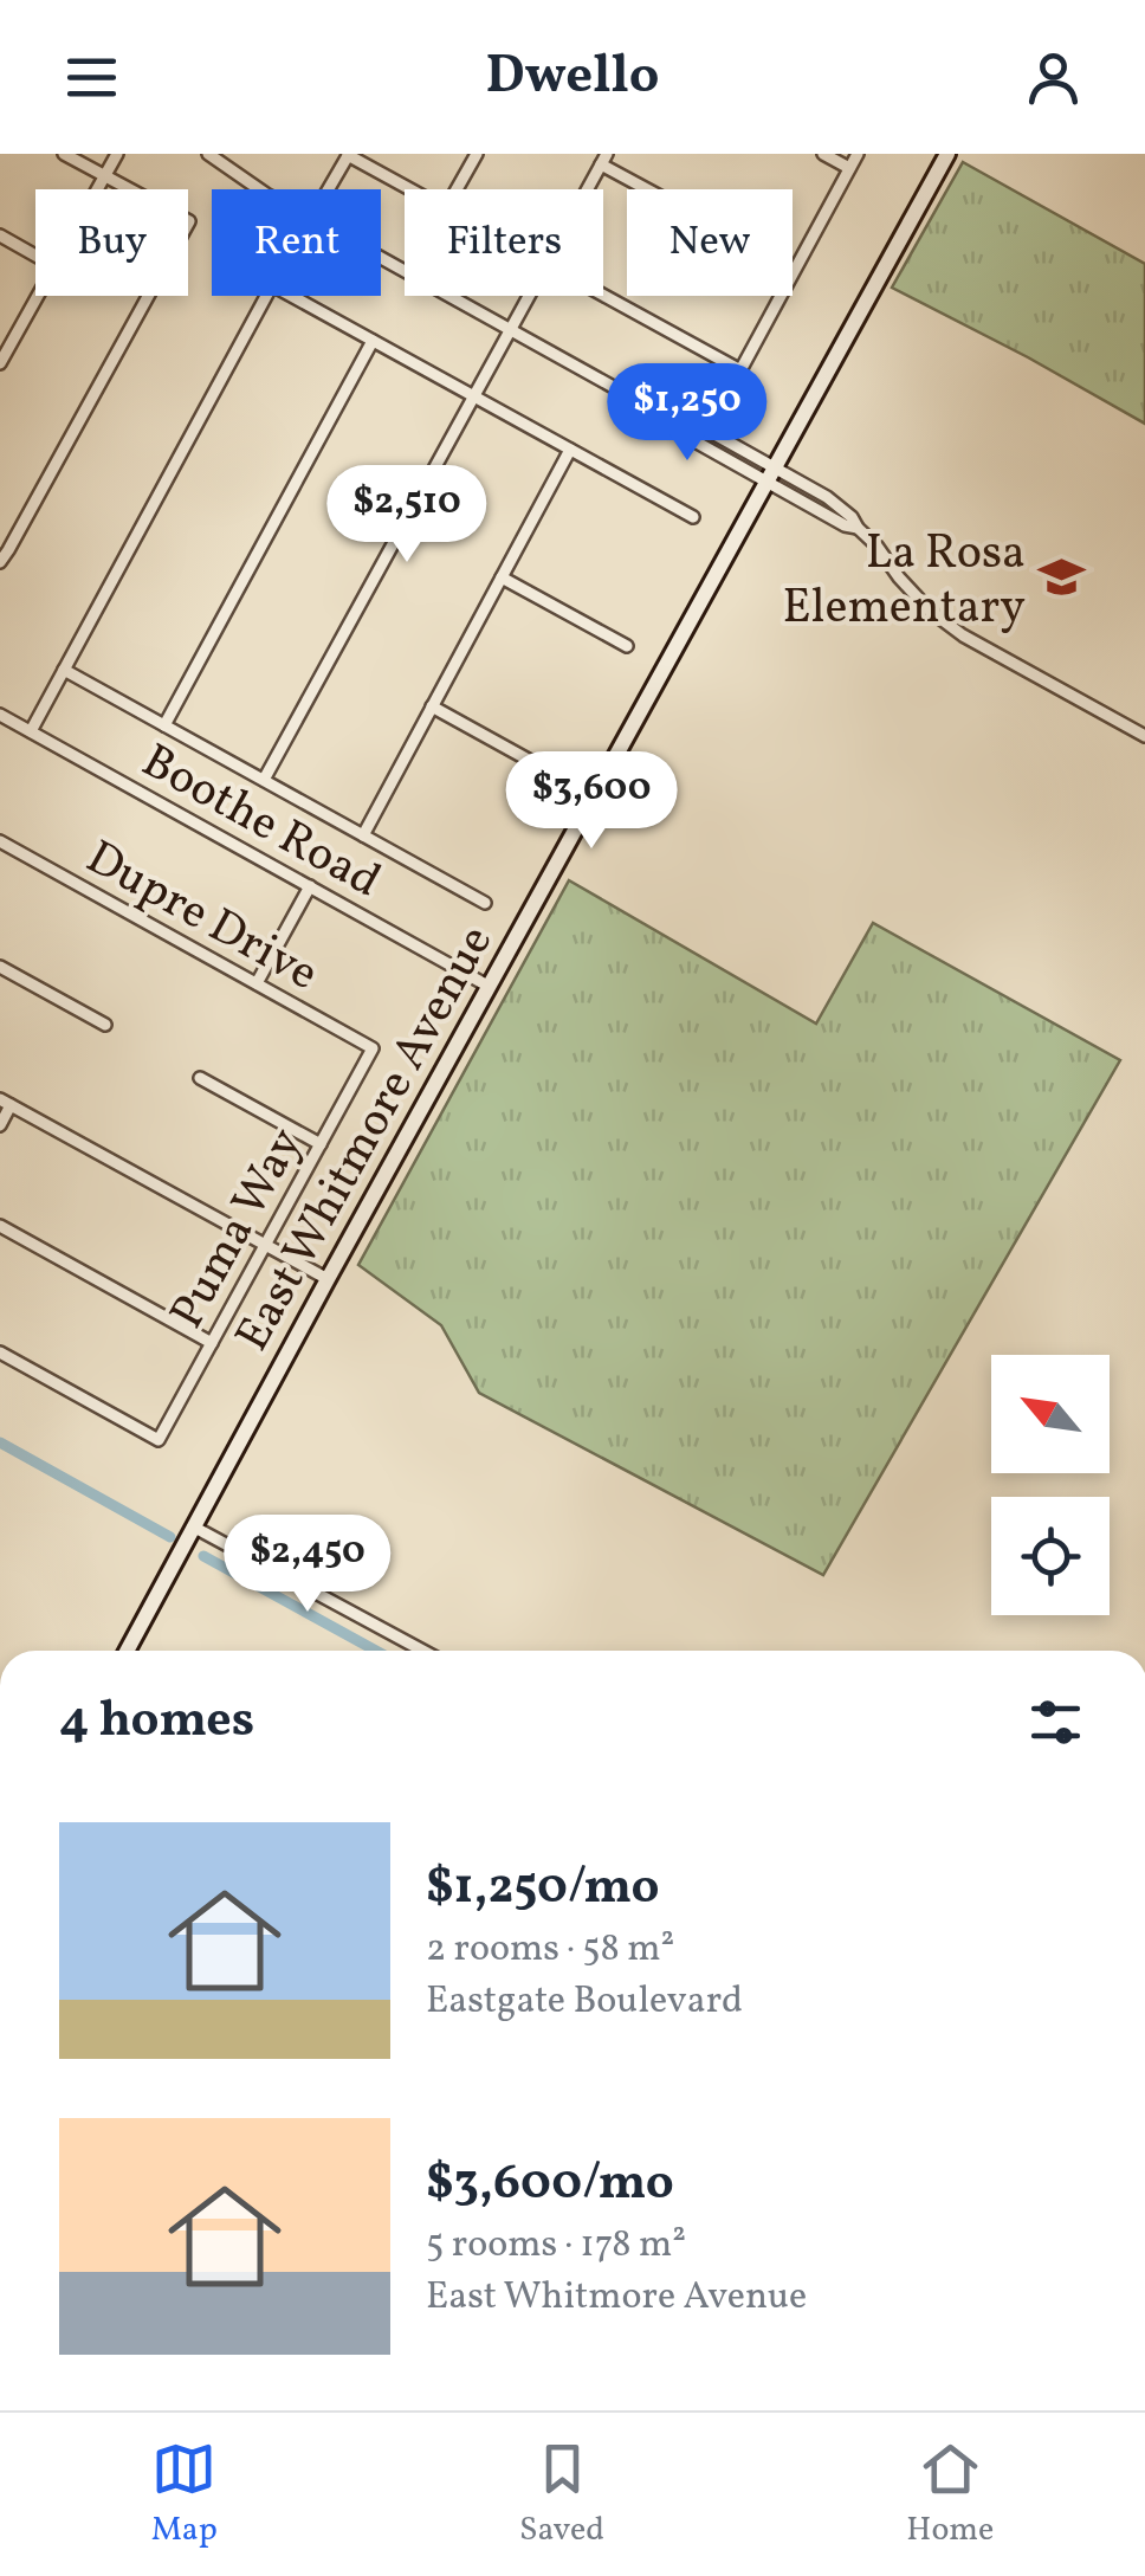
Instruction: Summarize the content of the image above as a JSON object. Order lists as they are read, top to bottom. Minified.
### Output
{"streets":{"main road":["East Whitmore Avenue"],"street":["Boothe Road","Dupre Drive","Puma Way"]},"crossings":[["Boothe Road","East Whitmore Avenue"],["Dupre Drive","Puma Way"]],"places":{"school or university":["La Rosa Elementary"]},"north":"top left","page":{"header":"Dwello","chip":["Buy","Rent","Filters","New"],"price":["$1,250","$2,510","$3,600","$2,450"],"heading":"4 homes","list":[{"name":"$1,250/mo","note":"2 rooms · 58 m² · Eastgate Boulevard"},{"name":"$3,600/mo","note":"5 rooms · 178 m² · East Whitmore Avenue"}],"tabs":["Map","Saved","Home"]}}
